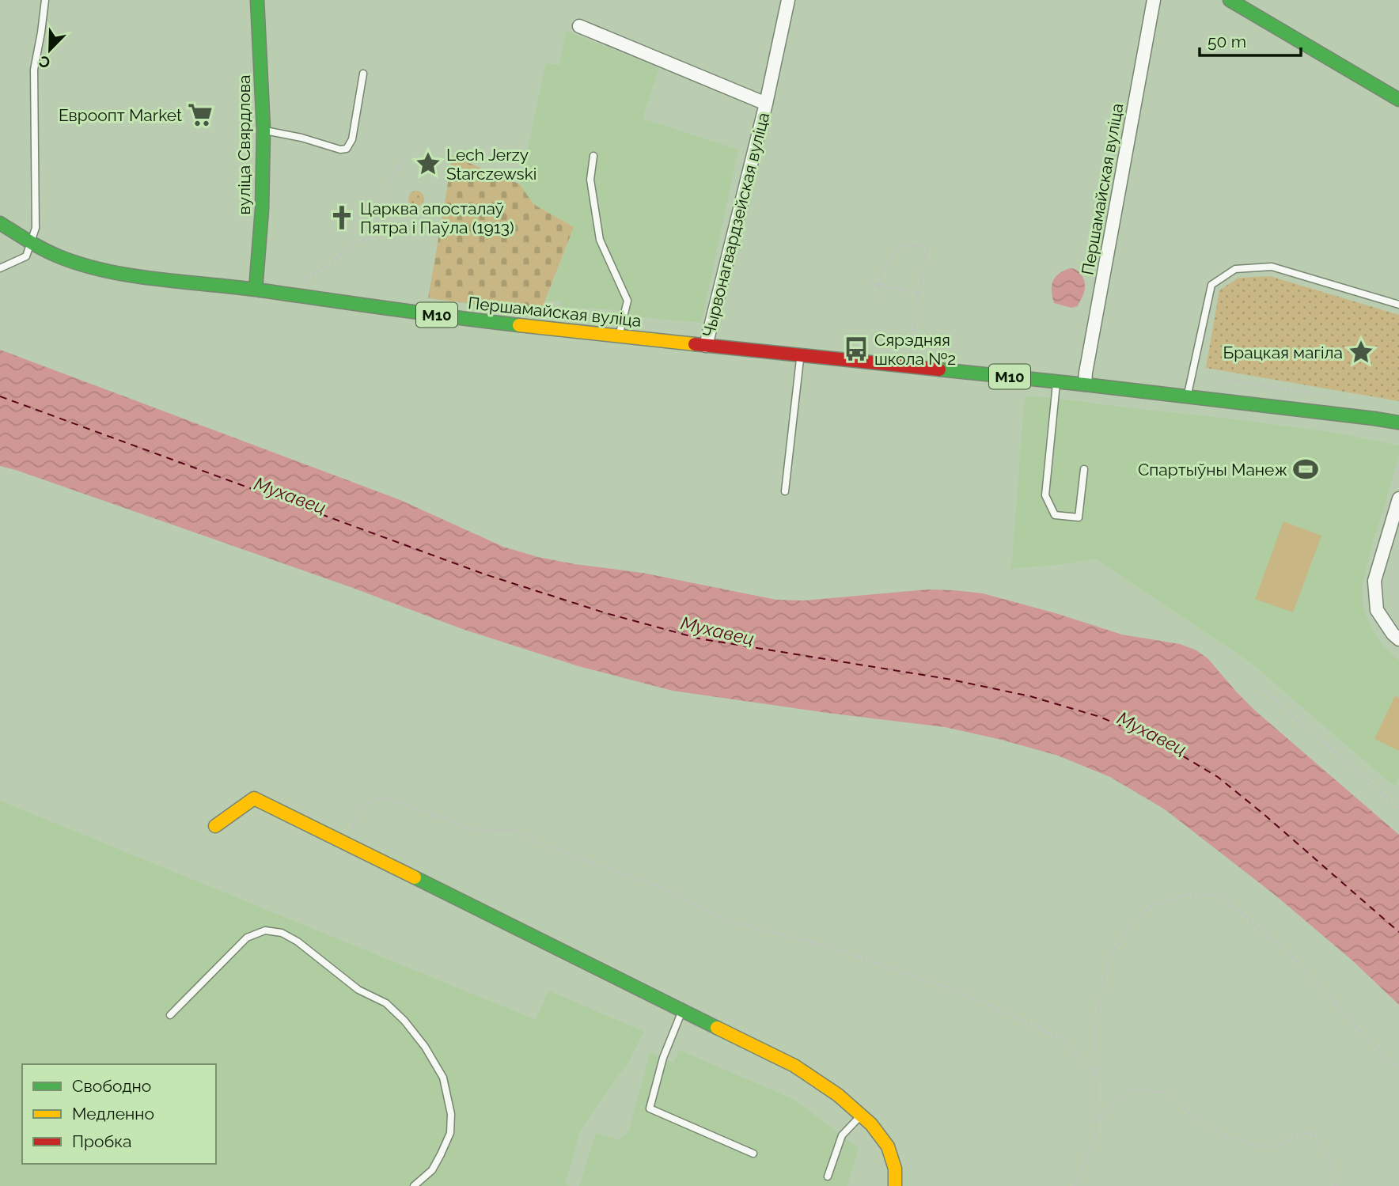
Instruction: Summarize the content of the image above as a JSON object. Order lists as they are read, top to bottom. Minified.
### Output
{"streets":{"main road":["вуліца Свярдлова","Першамайская вуліца","М10"],"street":["Чырвонагвардзейская вуліца"]},"crossings":[["вуліца Свярдлова","Першамайская вуліца"],["Першамайская вуліца","Чырвонагвардзейская вуліца"]],"water":["Мухавец"],"places":{"supermarket":["Евроопт Market"],"place":["Lech Jerzy Starczewski","Брацкая магіла"],"church":["Царква апосталаў Пятра і Паўла (1913)"],"bus stop":["Сярэдняя школа №2"],"sports":["Спартыўны Манеж"]},"legend":["Свободно","Медленно","Пробка"],"scale_bar":"50 m","north":"bottom left"}
